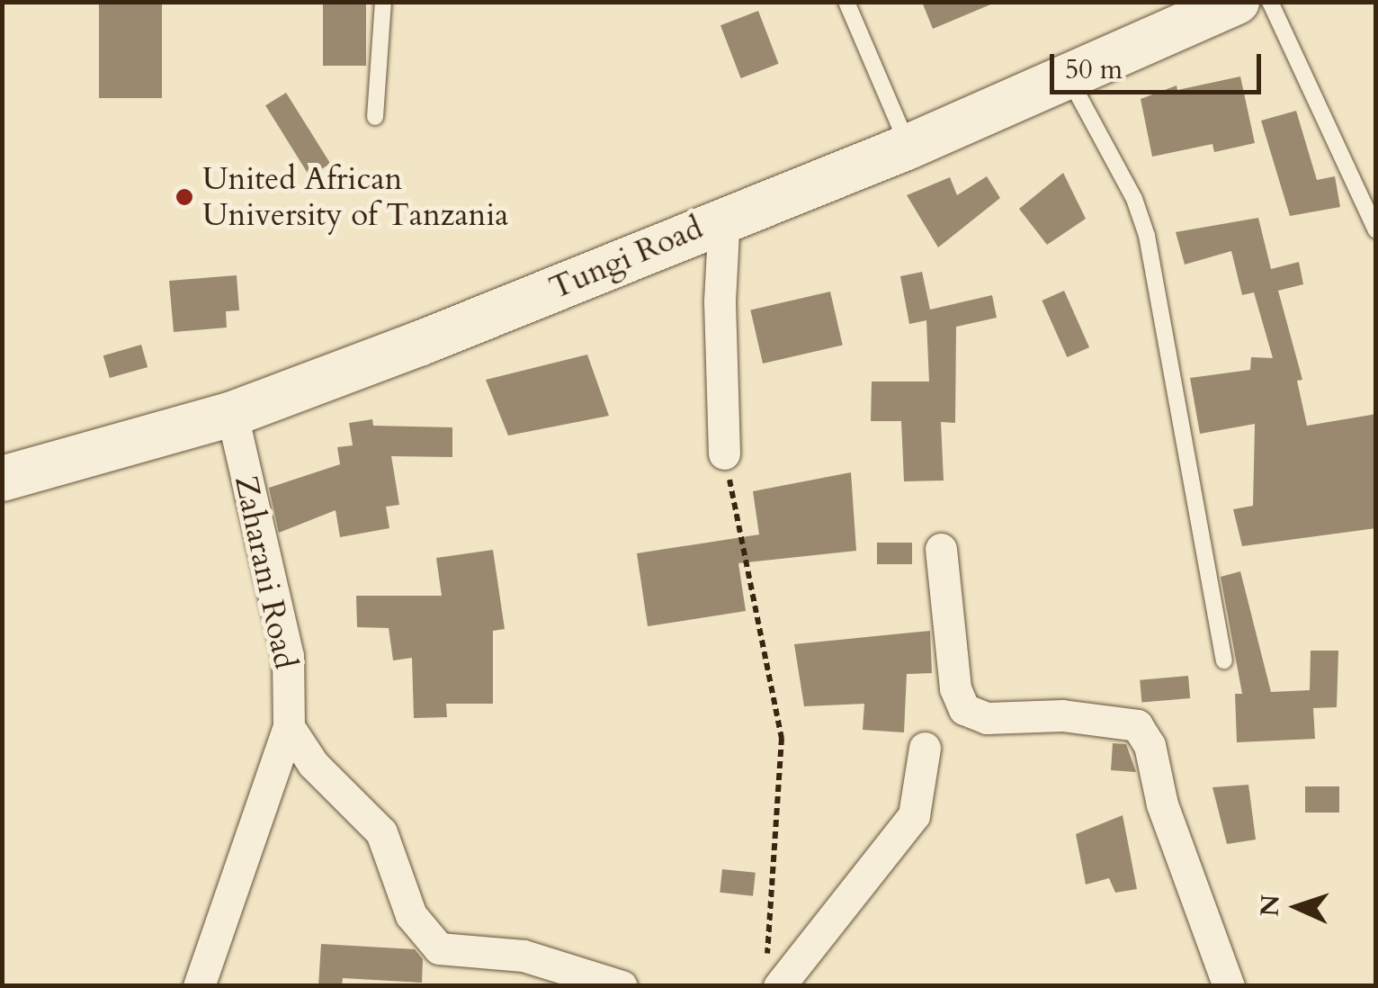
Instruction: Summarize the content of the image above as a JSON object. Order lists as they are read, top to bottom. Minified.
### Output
{"streets":{"main road":["Tungi Road"],"street":["Zaharani Road"]},"crossings":[["Tungi Road","Zaharani Road"]],"places":["United African University of Tanzania"],"scale_bar":"50 m","north":"left"}
